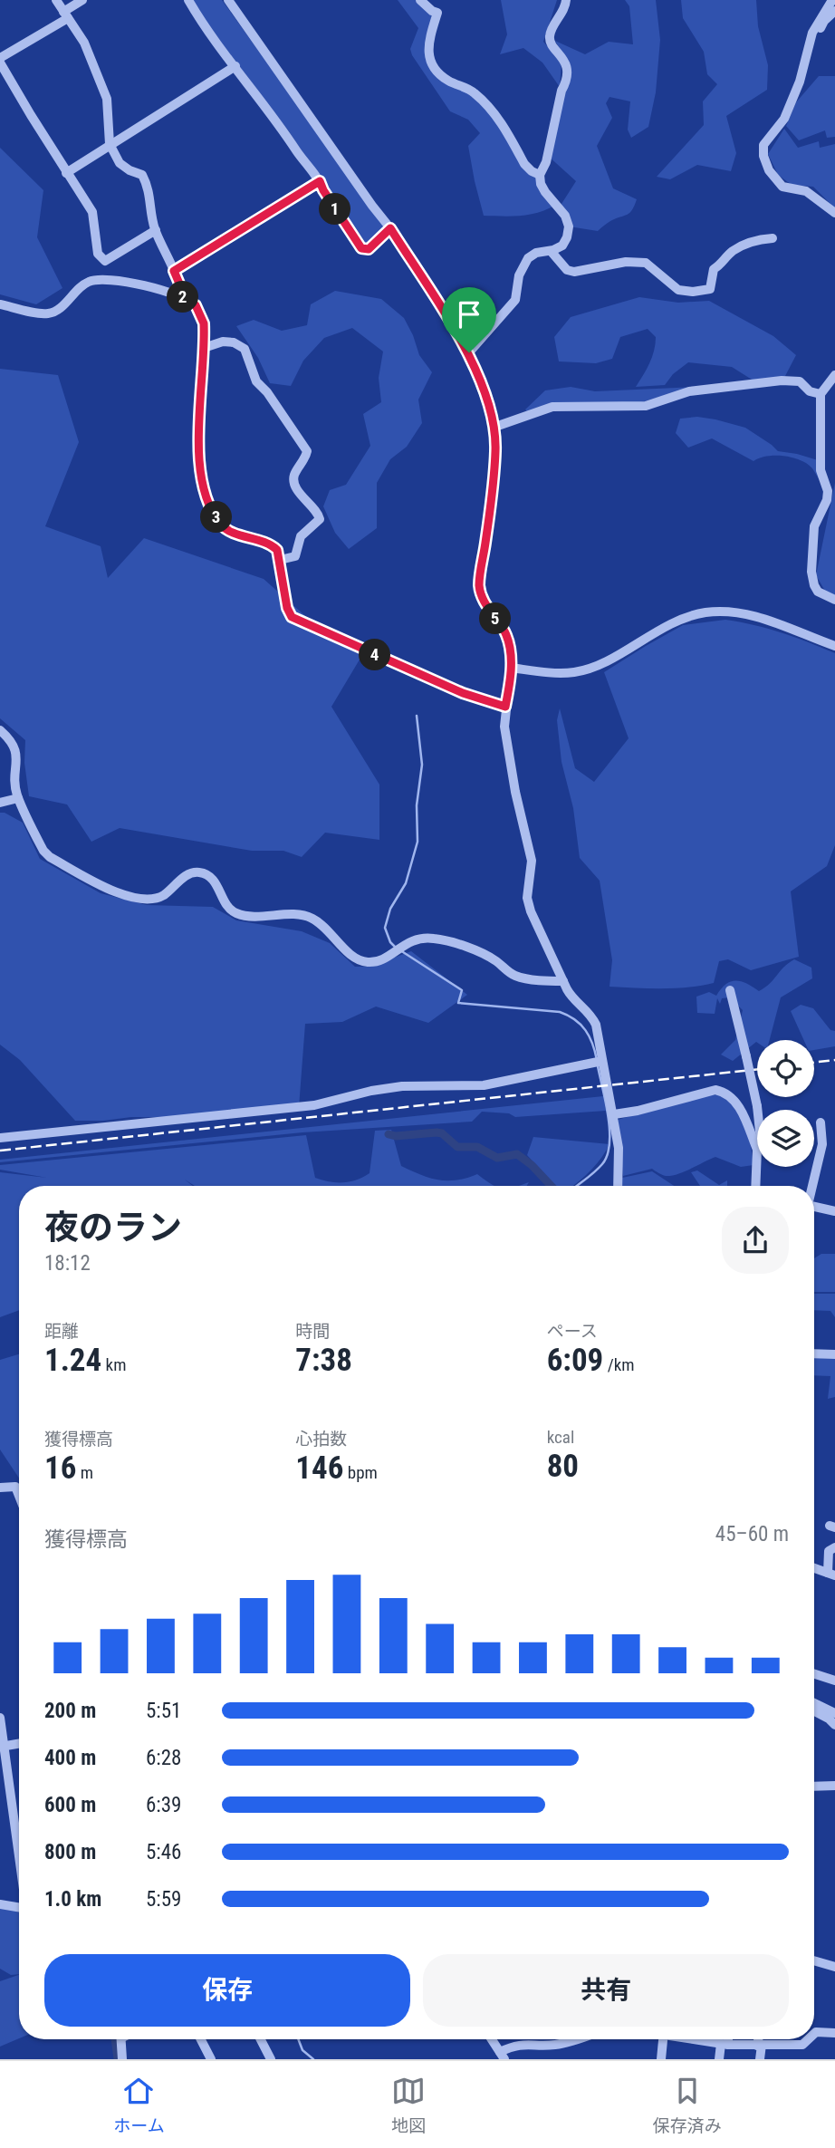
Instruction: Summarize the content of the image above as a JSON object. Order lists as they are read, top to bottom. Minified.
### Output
{"page":{"pins":["1","2","3","5","4"],"heading":["夜のラン","18:12"],"stats":[["距離","1.24 km"],["時間","7:38"],["ペース","6:09 /km"],["獲得標高","16 m"],["心拍数","146 bpm"],["kcal","80"]],"chart":["獲得標高","45–60 m"],"list":[{"name":"200 m","note":"5:51"},{"name":"400 m","note":"6:28"},{"name":"600 m","note":"6:39"},{"name":"800 m","note":"5:46"},{"name":"1.0 km","note":"5:59"}],"buttons":["保存","共有"],"tabs":["ホーム","地図","保存済み"]}}
